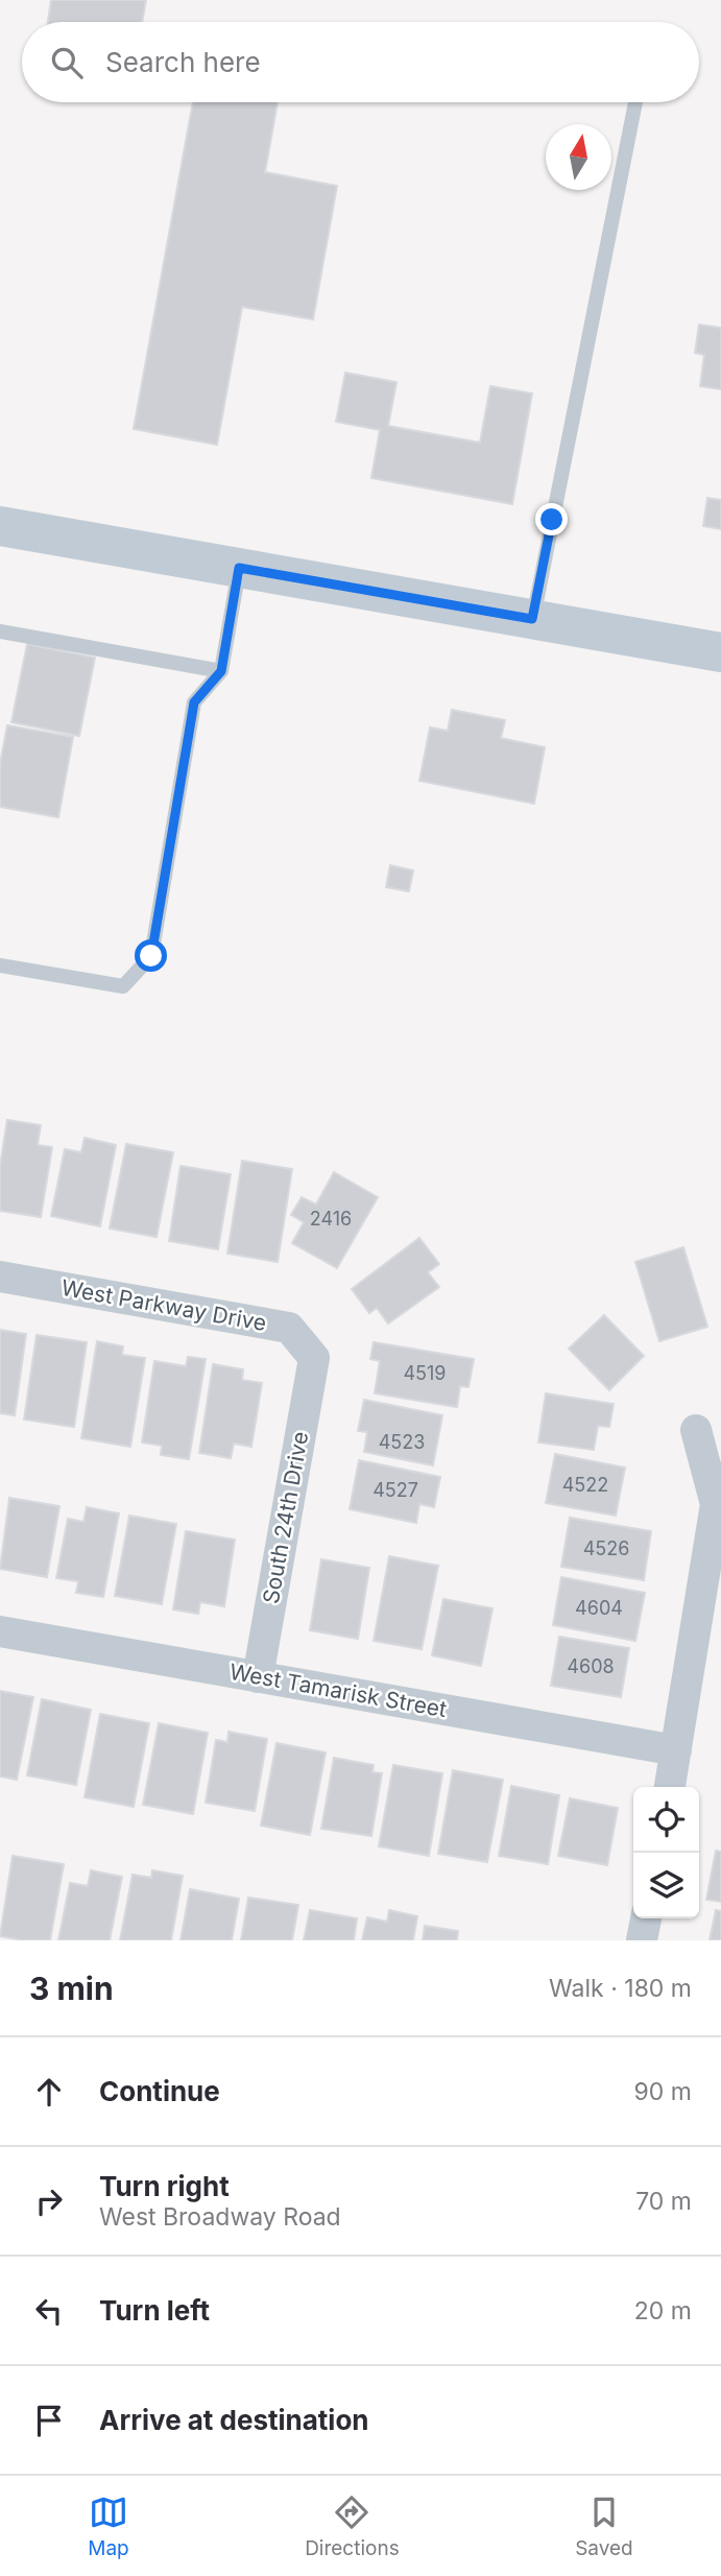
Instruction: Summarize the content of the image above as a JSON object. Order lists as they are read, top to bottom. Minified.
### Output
{"streets":{"street":["West Parkway Drive","South 24th Drive","West Tamarisk Street"]},"crossings":[["West Parkway Drive","South 24th Drive"],["South 24th Drive","West Tamarisk Street"]],"house_numbers":["2416","4519","4523","4522","4527","4526","4604","4608"],"north":"top","page":{"search":"Search here","heading":["3 min","Walk · 180 m"],"list":[["Continue","90 m"],["Turn right","West Broadway Road","70 m"],["Turn left","20 m"],"Arrive at destination"],"nav":["Map","Directions","Saved"]}}
